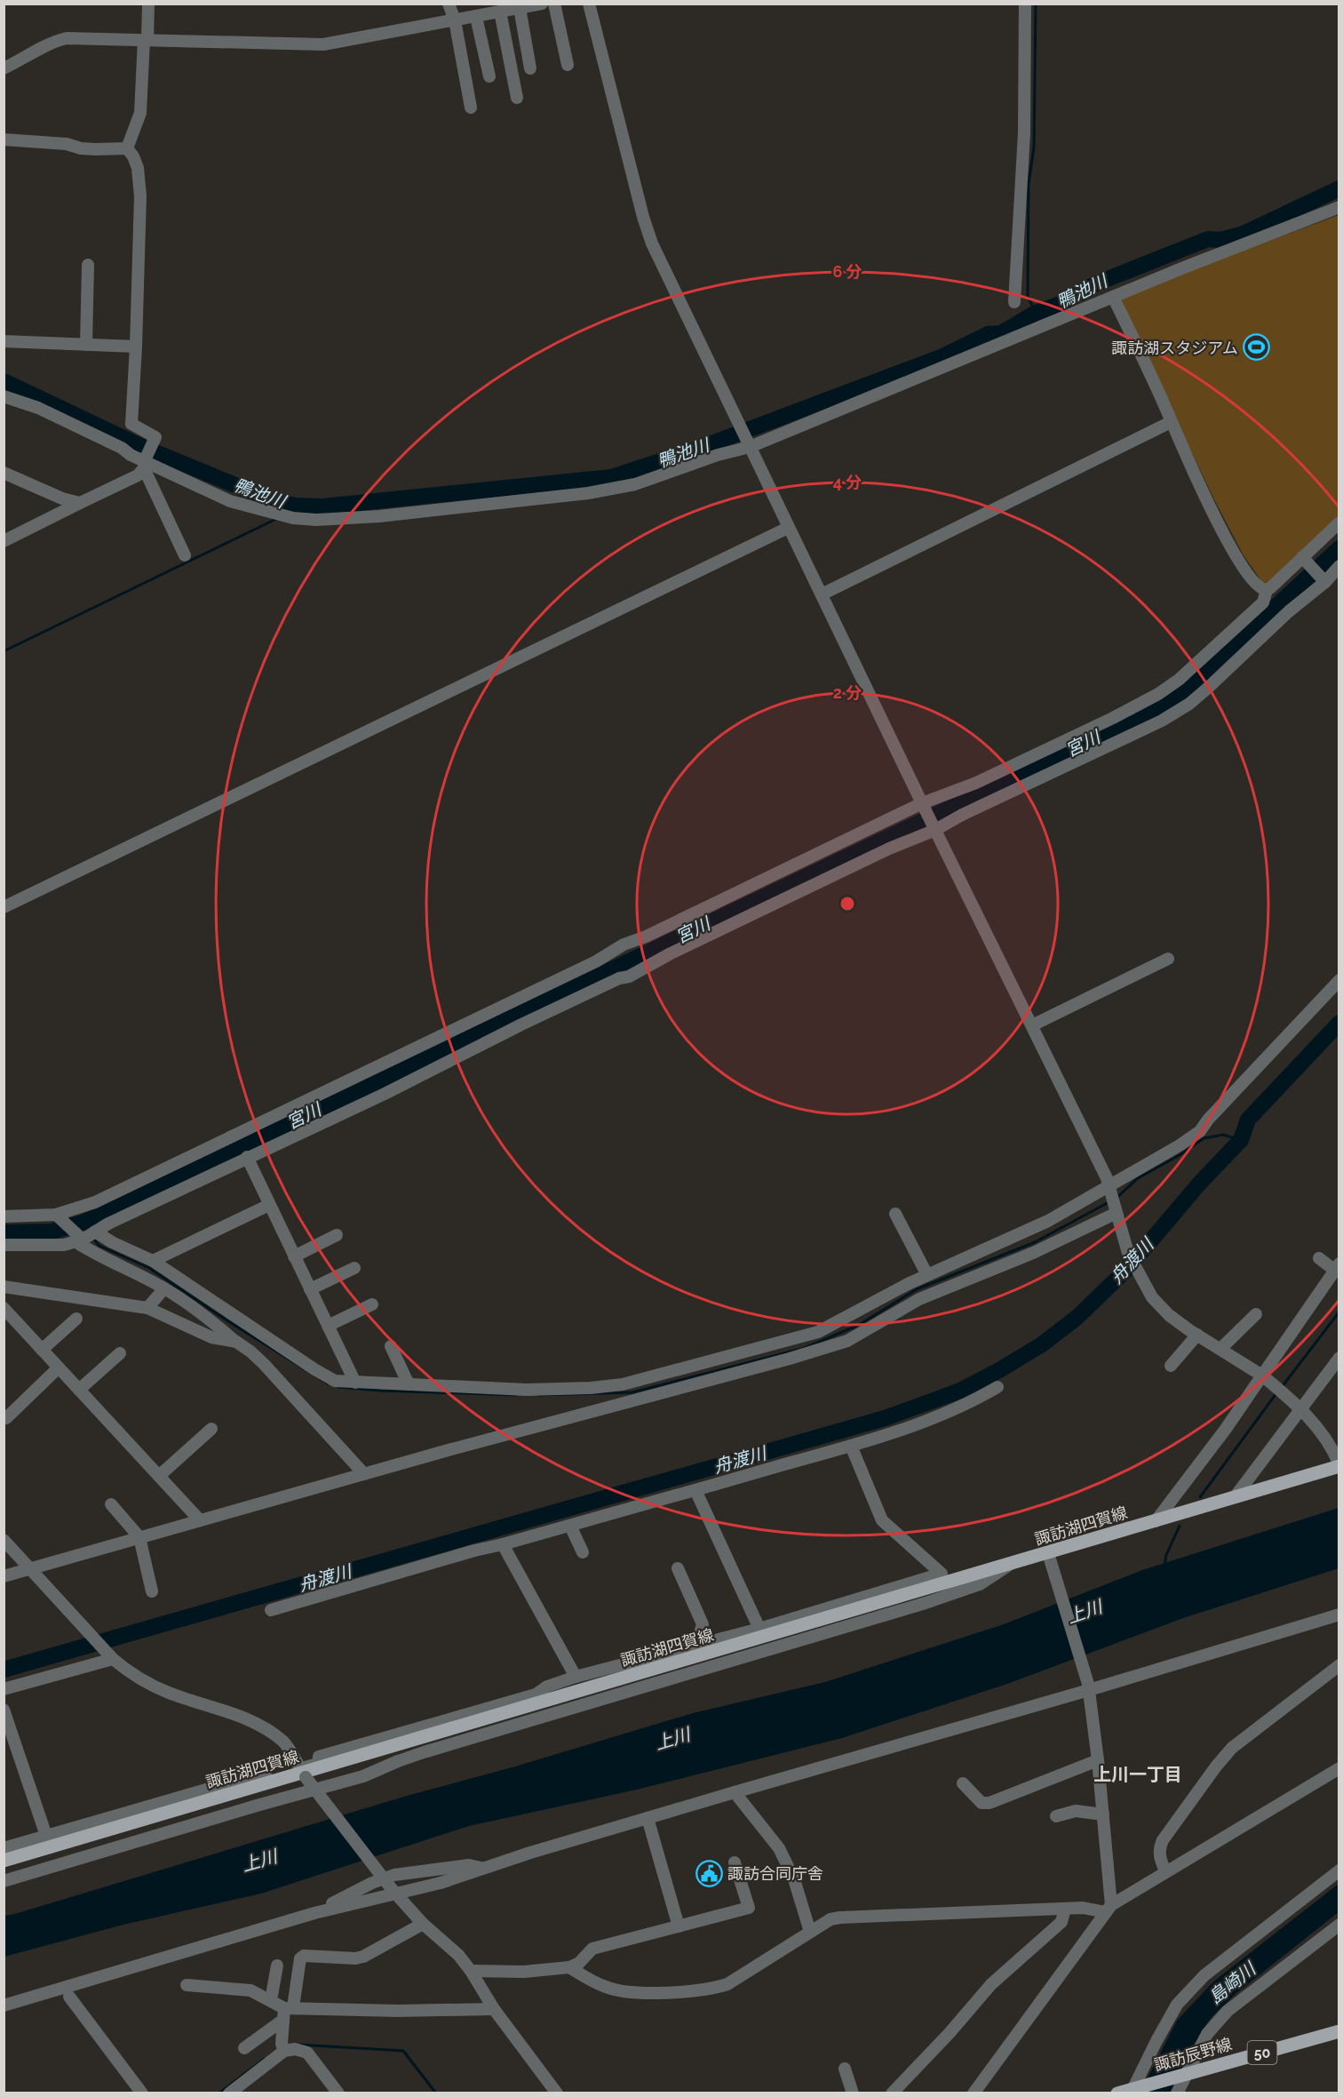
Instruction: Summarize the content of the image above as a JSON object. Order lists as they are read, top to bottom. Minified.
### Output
{"streets":{"main road":["諏訪湖四賀線","50","諏訪辰野線"]},"districts":["上川一丁目"],"water":["鴨池川","宮川","舟渡川","上川","島崎川"],"places":{"sports":["諏訪湖スタジアム"],"public building":["諏訪合同庁舎"]},"rings":["6 分","4 分","2 分"]}
